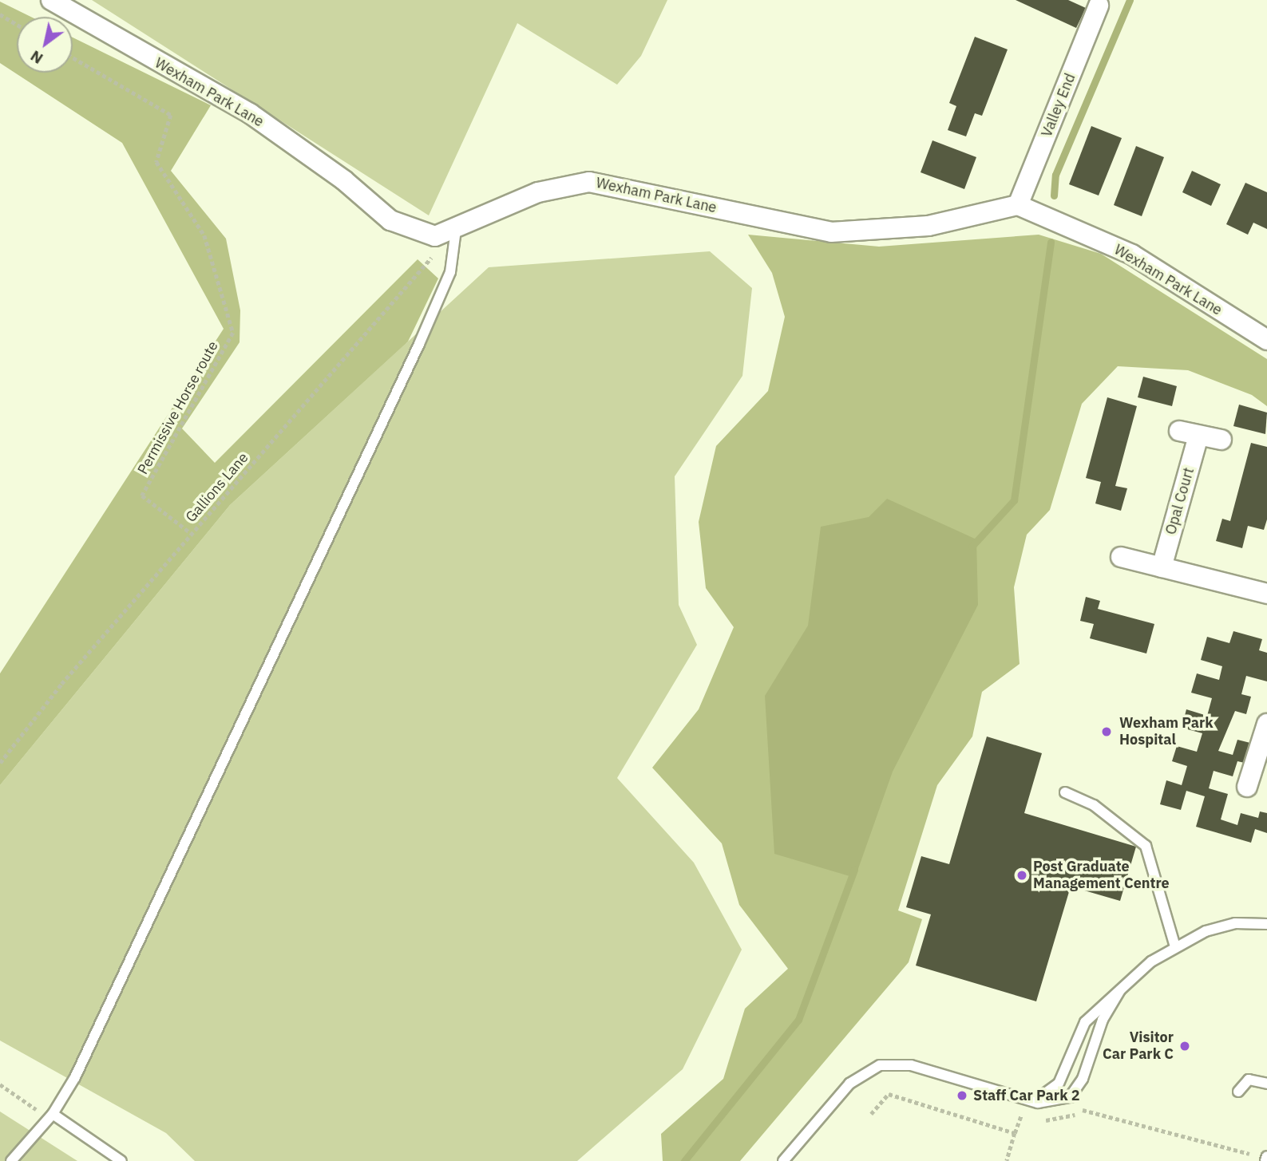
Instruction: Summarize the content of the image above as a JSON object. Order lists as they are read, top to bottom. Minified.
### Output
{"streets":{"street":["Wexham Park Lane","Valley End","Opal Court"],"path":["Permissive Horse route","Gallions Lane"]},"crossings":[["Wexham Park Lane","Valley End"],["Wexham Park Lane","Gallions Lane"],["Permissive Horse route","Gallions Lane"]],"places":["Wexham Park Hospital","Post Graduate Management Centre","Visitor Car Park C","Staff Car Park 2"],"north":"bottom left"}
